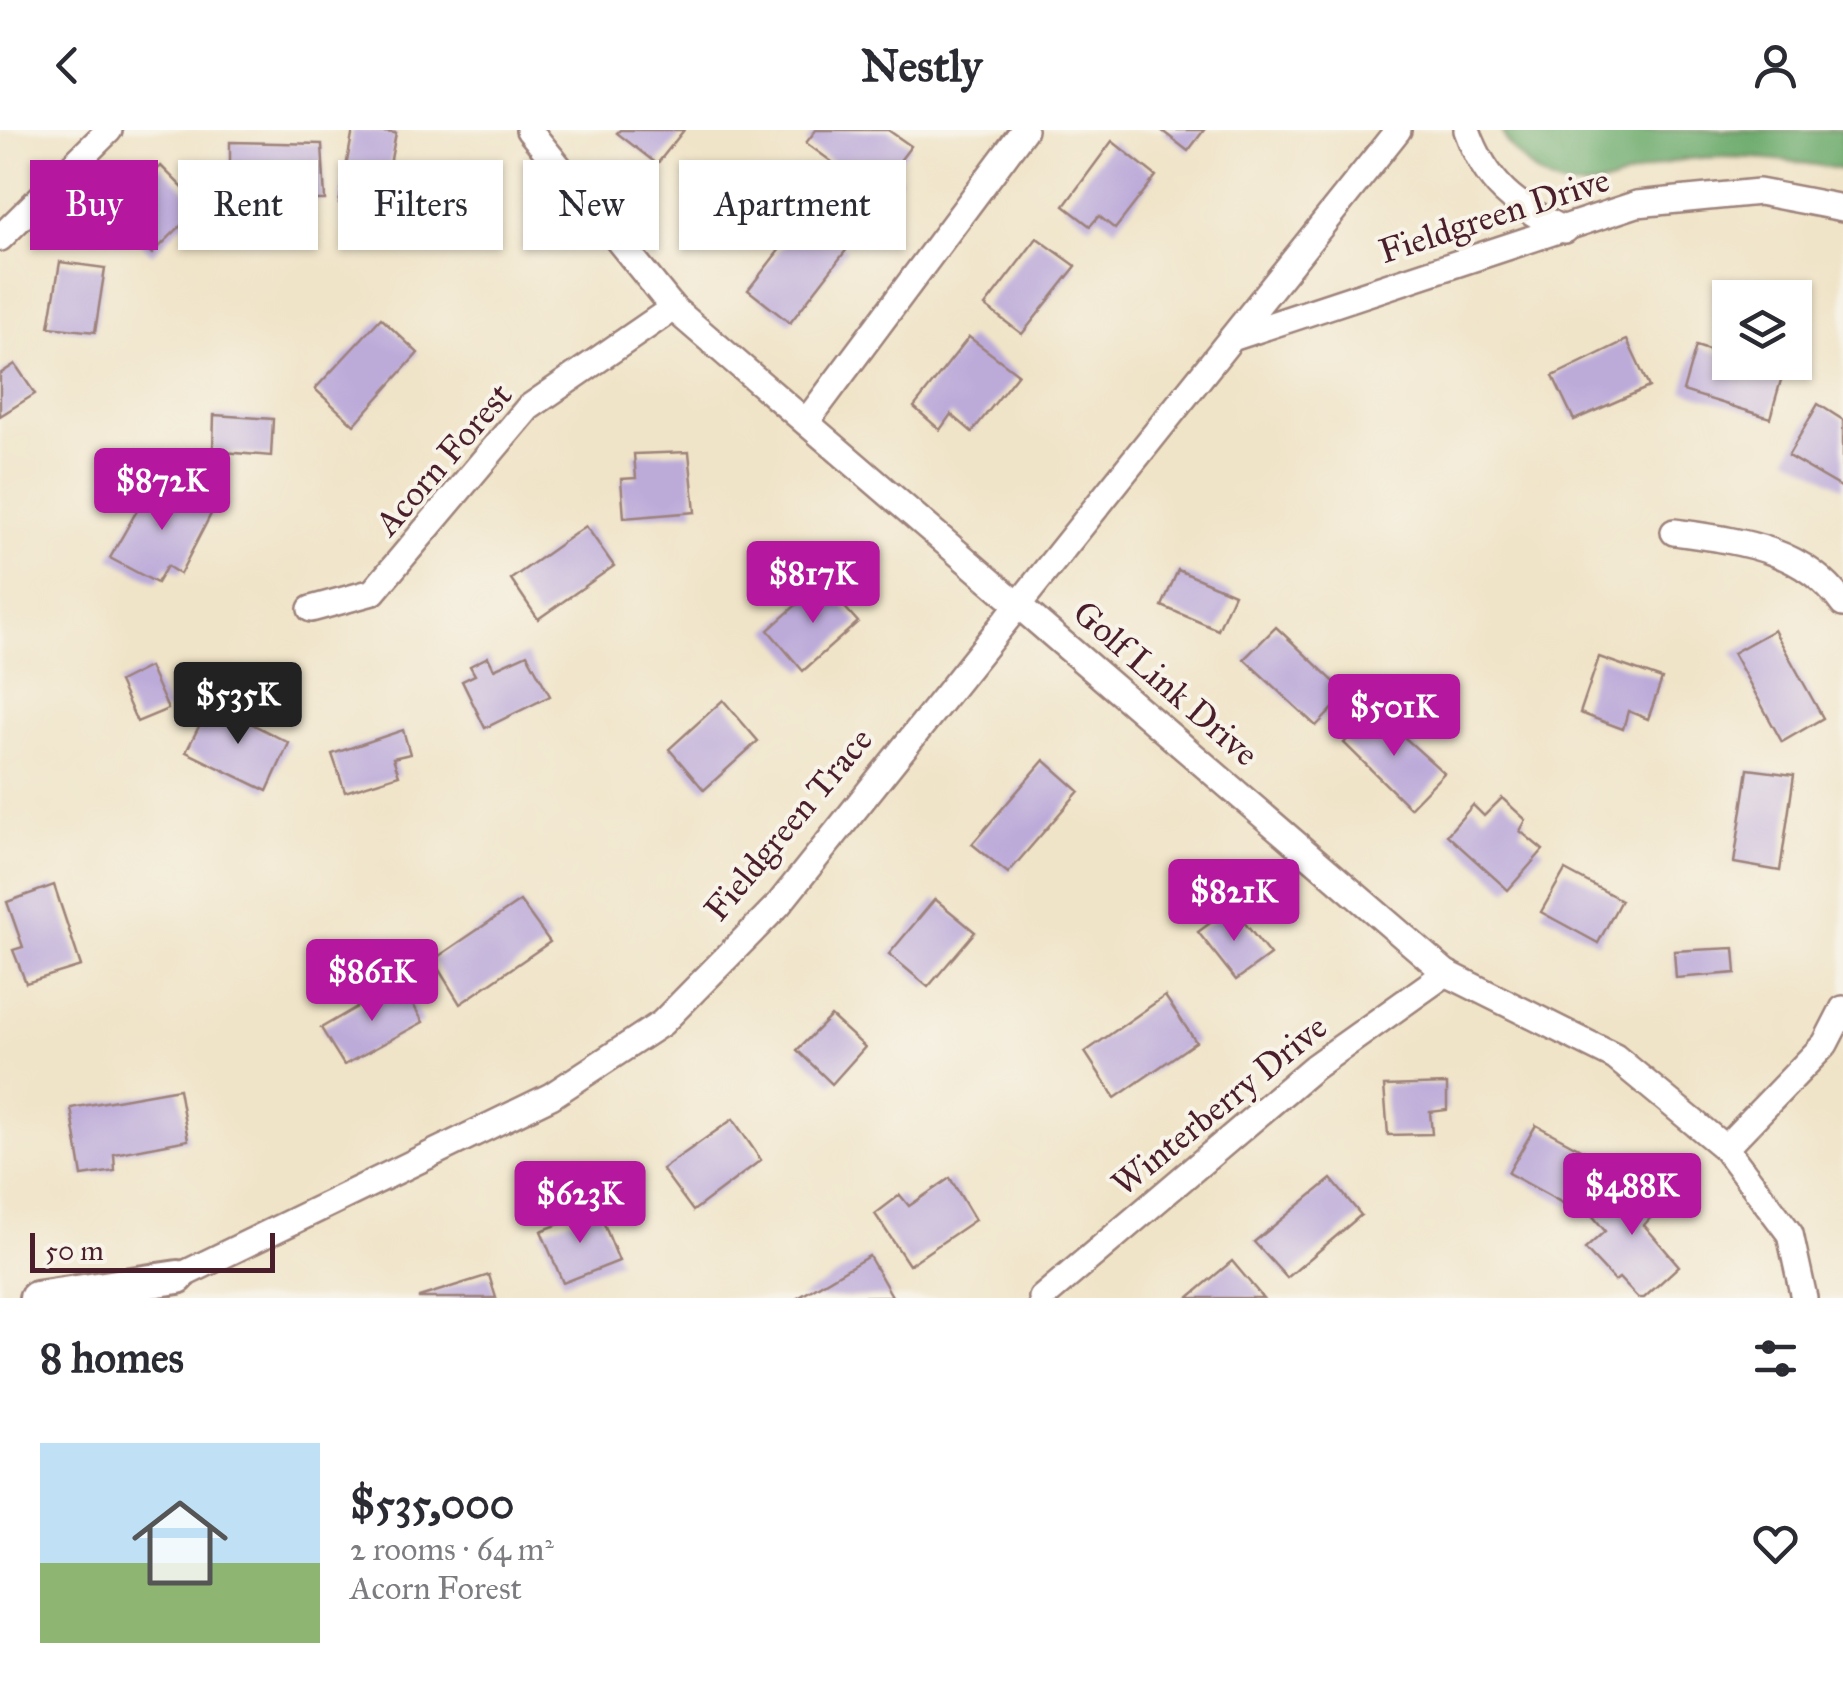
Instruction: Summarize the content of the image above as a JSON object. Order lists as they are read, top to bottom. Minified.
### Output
{"streets":{"street":["Fieldgreen Drive","Acorn Forest","Golf Link Drive","Fieldgreen Trace","Winterberry Drive"]},"crossings":[["Fieldgreen Drive","Fieldgreen Trace"],["Acorn Forest","Golf Link Drive"],["Golf Link Drive","Fieldgreen Trace"],["Golf Link Drive","Winterberry Drive"]],"scale_bar":"50 m","page":{"header":"Nestly","chip":["Buy","Rent","Filters","New","Apartment"],"price":["$872K","$817K","$535K","$501K","$821K","$861K","$488K","$623K"],"scale":"50 m","heading":"8 homes","list":[{"name":"$535,000","note":"2 rooms · 64 m² · Acorn Forest"}]}}
